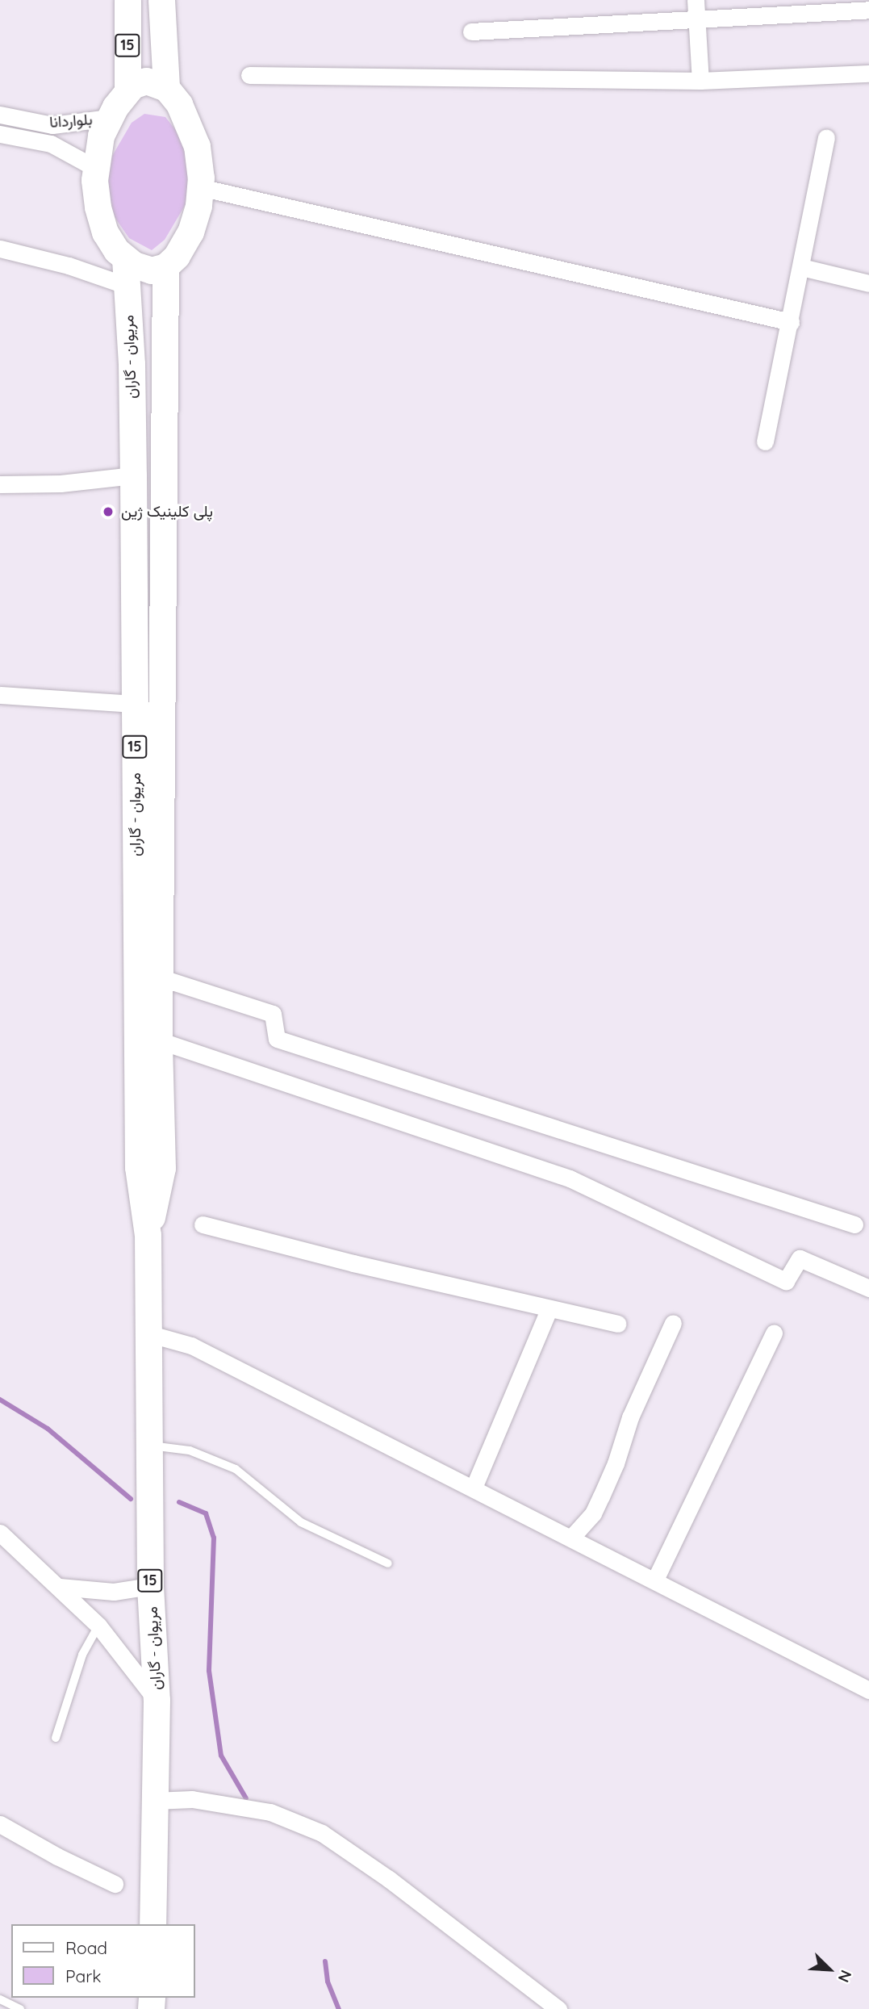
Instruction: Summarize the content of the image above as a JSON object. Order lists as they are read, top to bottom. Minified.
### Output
{"streets":{"main road":["15","مریوان - گاران"],"street":["بلواردانا"]},"crossings":[["15","بلواردانا"],["15","مریوان - گاران"],["بلواردانا","مریوان - گاران"]],"places":["پلی کلینیک ژین"],"legend":["Road","Park"],"north":"bottom right"}
